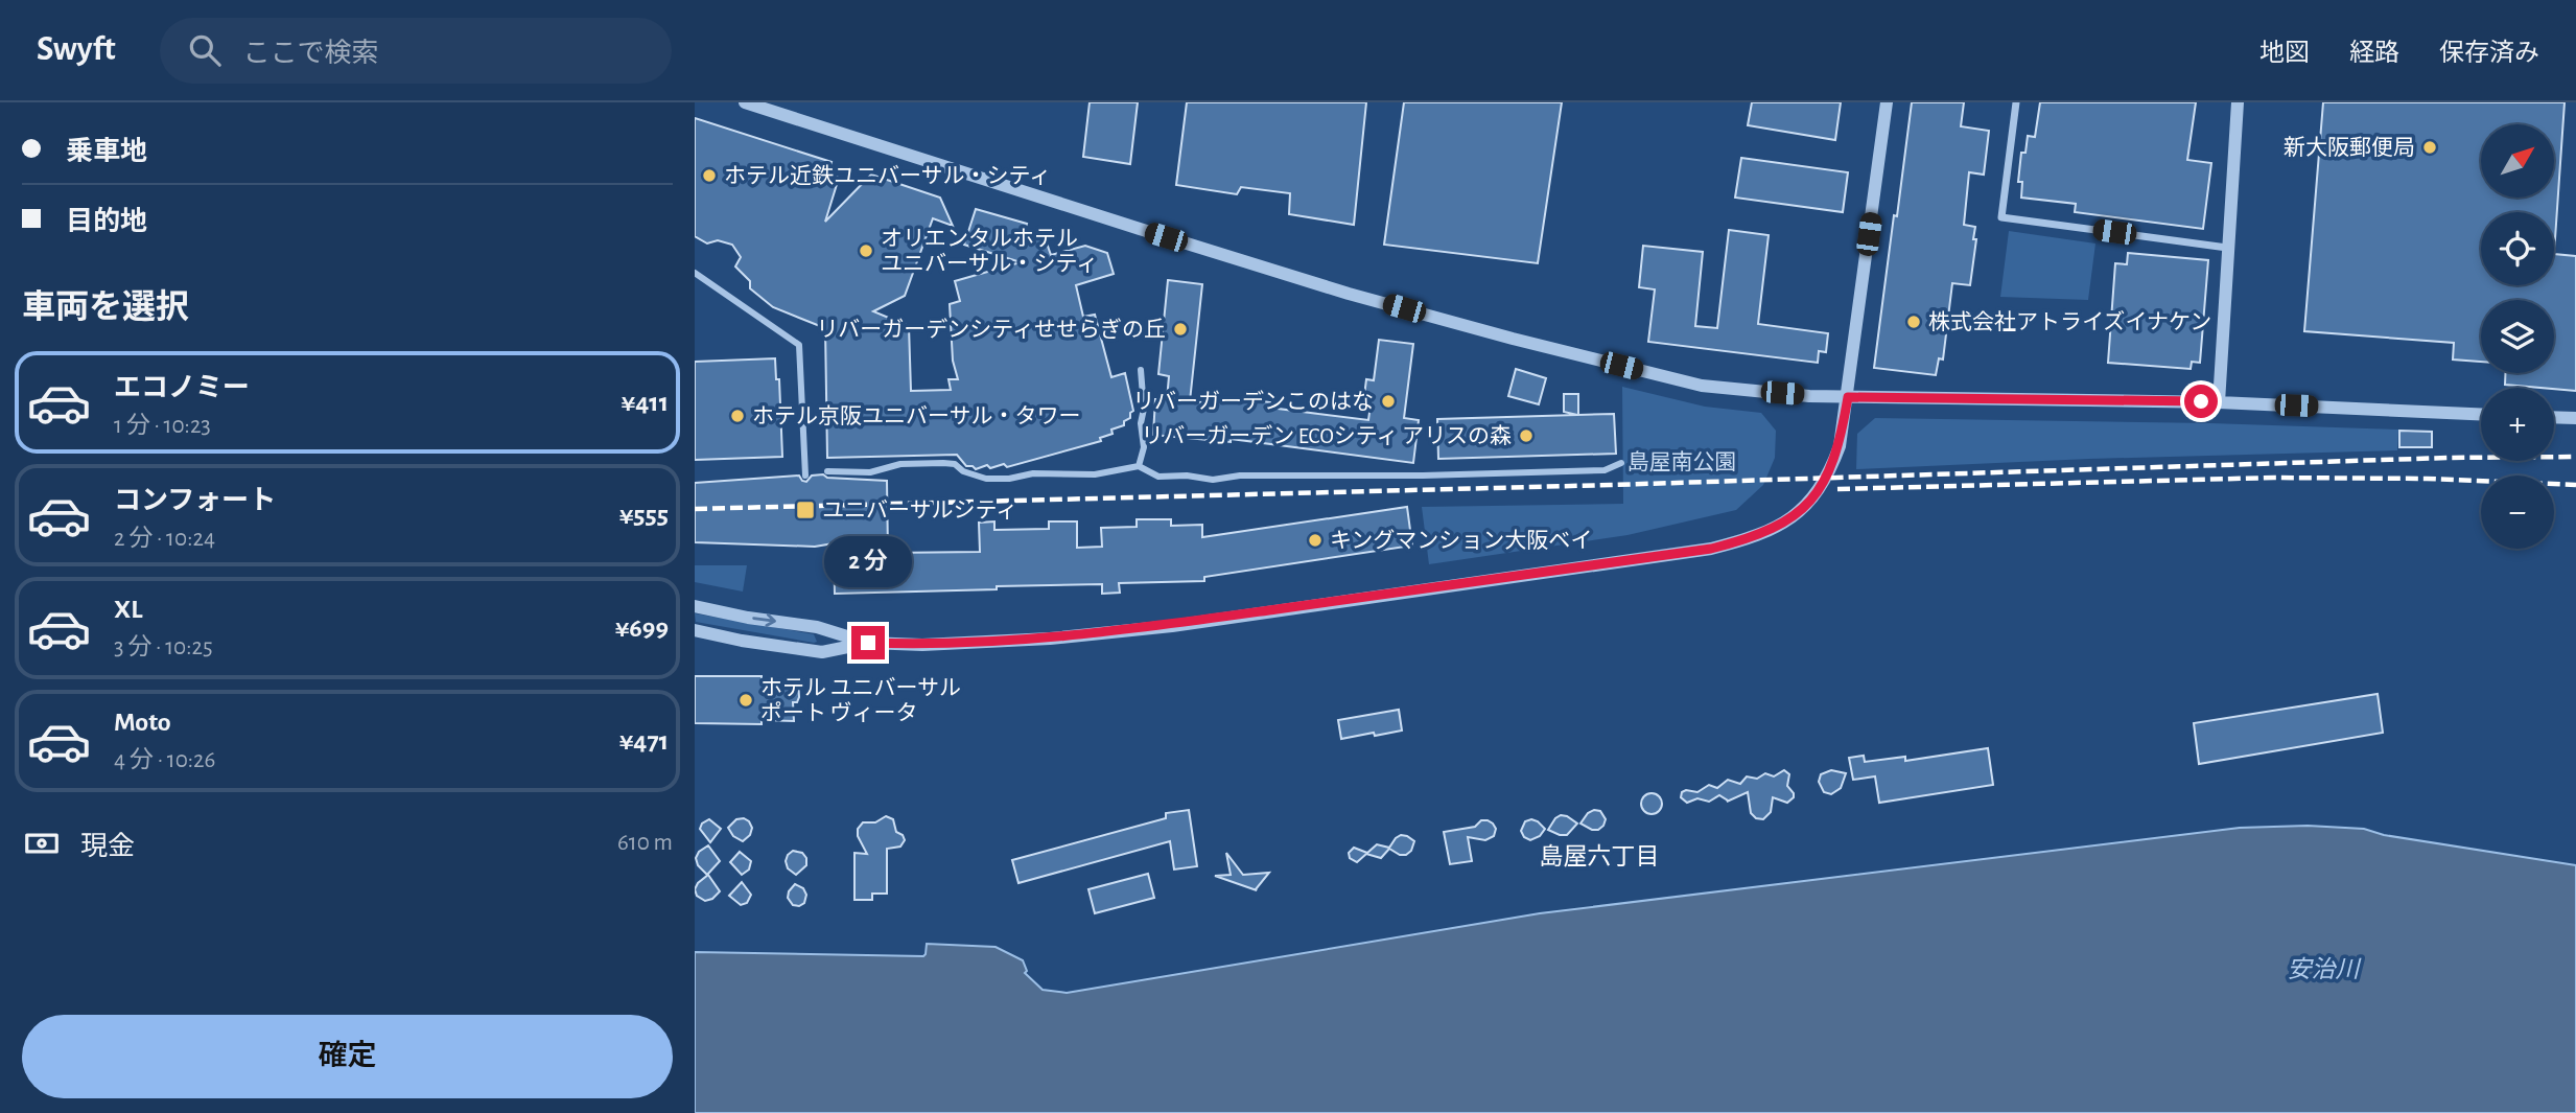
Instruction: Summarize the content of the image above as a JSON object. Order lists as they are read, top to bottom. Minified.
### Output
{"districts":["島屋六丁目"],"water":["安治川"],"parks":["島屋南公園"],"places":{"other":["新大阪郵便局","ホテル近鉄ユニバーサル・シティ","オリエンタルホテル ユニバーサル・シティ","株式会社アトライズイナケン","リバーガーデンシティせせらぎの丘","リバーガーデンこのはな","ホテル京阪ユニバーサル・タワー","リバーガーデン ECOシティ アリスの森","キングマンション大阪ベイ","ホテル ユニバーサル ポート ヴィータ"],"transit":["ユニバーサルシティ"]},"north":"top right","page":{"header":"Swyft","search":"ここで検索","nav":["地図","経路","保存済み"],"banner":["乗車地","目的地"],"map_buttons":["+","−"],"heading":"車両を選択","list":[{"name":"エコノミー","note":"1 分 · 10:23","value":"¥411"},{"name":"コンフォート","note":"2 分 · 10:24","value":"¥555"},{"name":"XL","note":"3 分 · 10:25","value":"¥699"},{"name":"Moto","note":"4 分 · 10:26","value":"¥471"}],"bubble":"2 分","pay":["現金","610 m"],"buttons":"確定"}}
